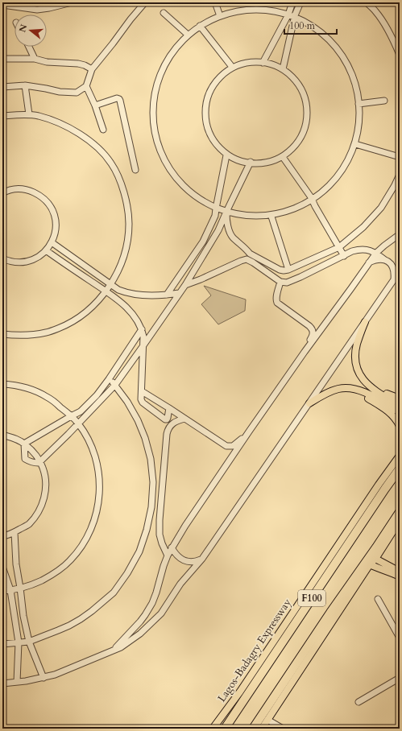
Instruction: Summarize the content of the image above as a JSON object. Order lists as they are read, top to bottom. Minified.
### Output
{"streets":{"highway":["F100","Lagos-Badagry Expressway"]},"scale_bar":"100 m","north":"left"}
